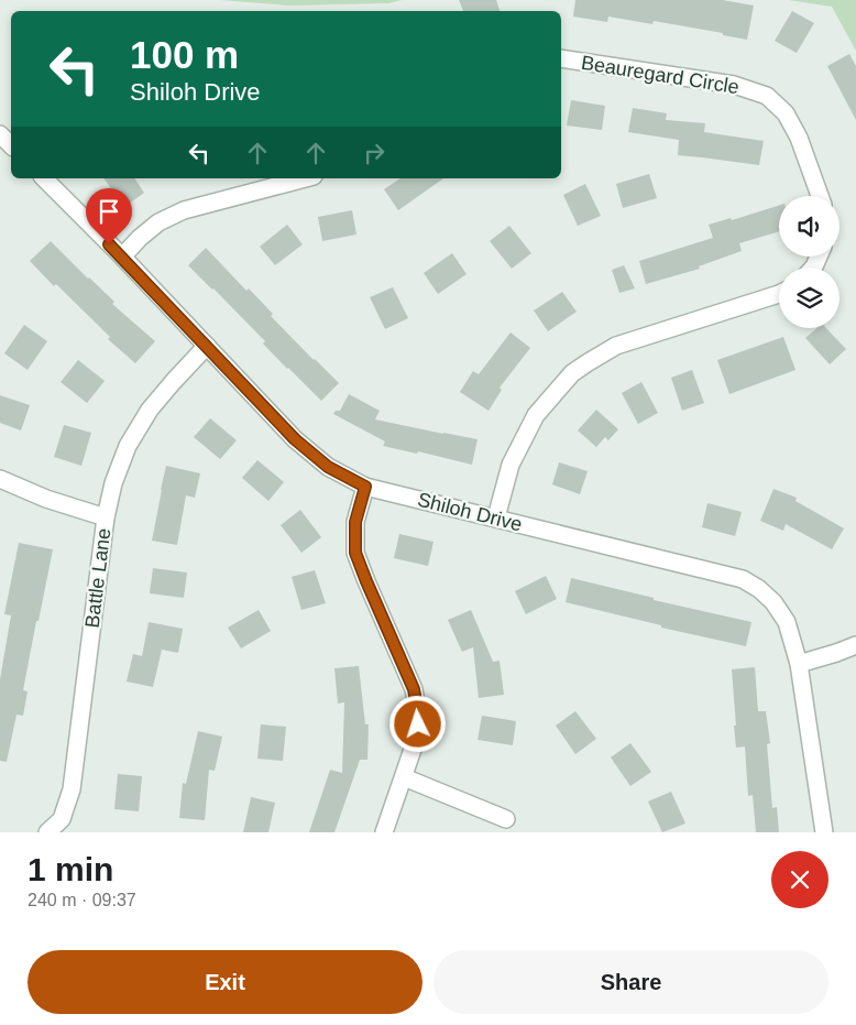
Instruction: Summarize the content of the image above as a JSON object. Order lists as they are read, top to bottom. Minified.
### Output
{"streets":{"street":["Beauregard Circle","Shiloh Drive","Battle Lane"]},"crossings":[["Shiloh Drive","Battle Lane"]],"page":{"turn":["100 m","Shiloh Drive"],"heading":["1 min","240 m · 09:37"],"buttons":["Exit","Share"]}}
